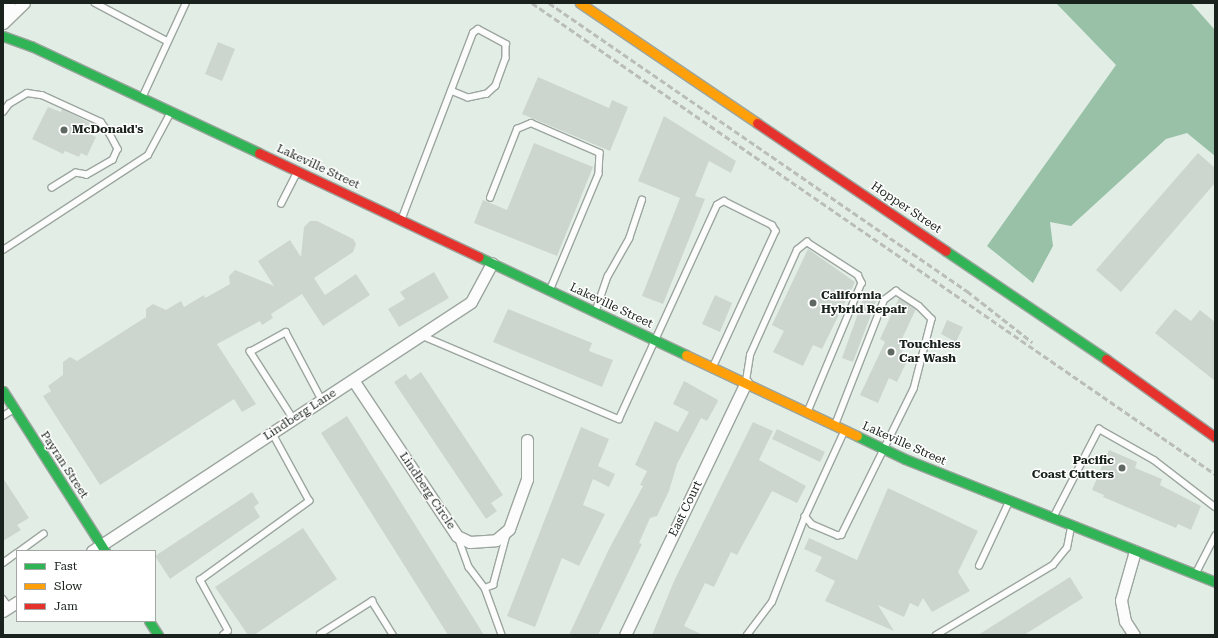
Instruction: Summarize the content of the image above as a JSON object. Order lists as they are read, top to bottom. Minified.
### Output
{"streets":{"main road":["Lakeville Street","Hopper Street","Payran Street"],"street":["Lindberg Lane","Lindberg Circle","East Court"]},"crossings":[["Lakeville Street","Lindberg Lane"],["Lakeville Street","East Court"],["Lindberg Lane","Payran Street"],["Lindberg Lane","Lindberg Circle"]],"places":["McDonald's","California Hybrid Repair","Touchless Car Wash","Pacific Coast Cutters"],"legend":["Fast","Slow","Jam"]}
